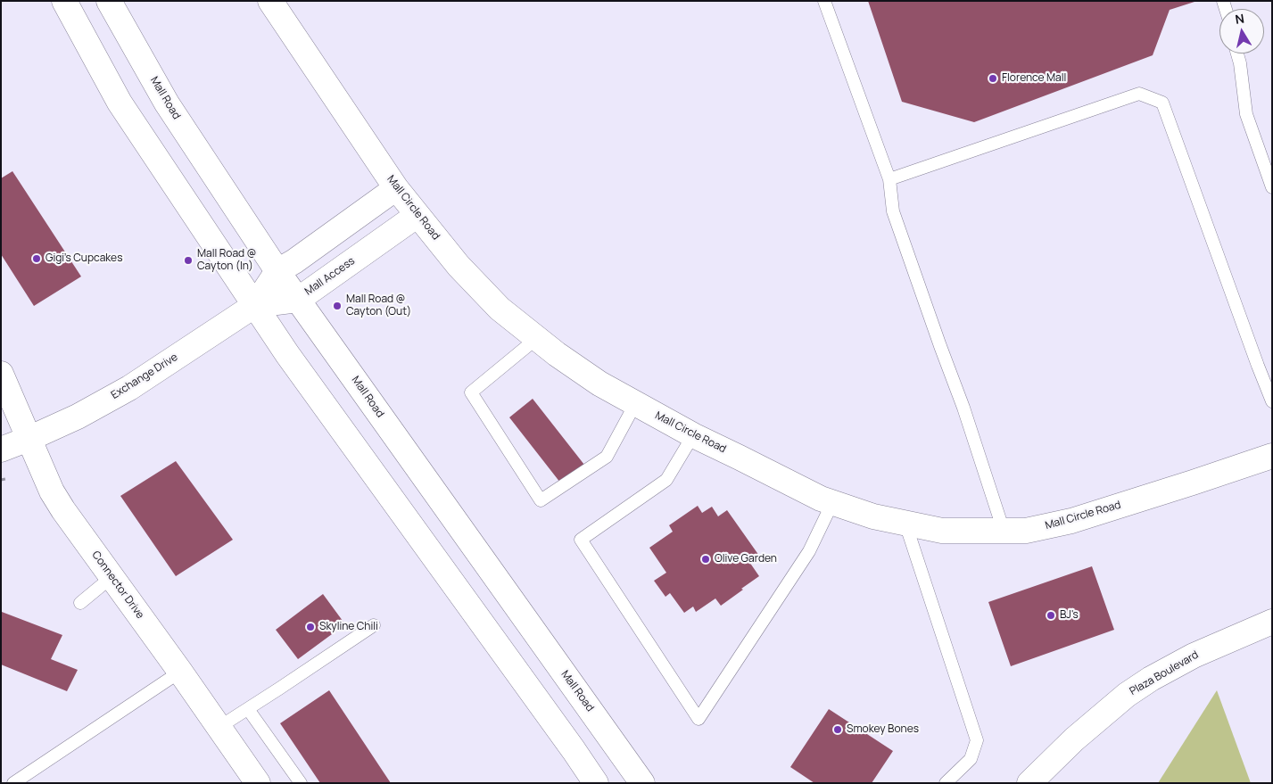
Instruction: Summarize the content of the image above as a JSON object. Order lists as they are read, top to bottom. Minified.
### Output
{"streets":{"street":["Mall Road","Mall Circle Road","Mall Access","Exchange Drive","Connector Drive","Plaza Boulevard"]},"crossings":[["Mall Road","Mall Access"],["Mall Circle Road","Mall Access"],["Mall Access","Exchange Drive"],["Exchange Drive","Connector Drive"]],"places":["Florence Mall","Gigi’s Cupcakes","Mall Road @ Cayton (In)","Mall Road @ Cayton (Out)","Olive Garden","BJ's","Skyline Chili","Smokey Bones"],"north":"top"}
